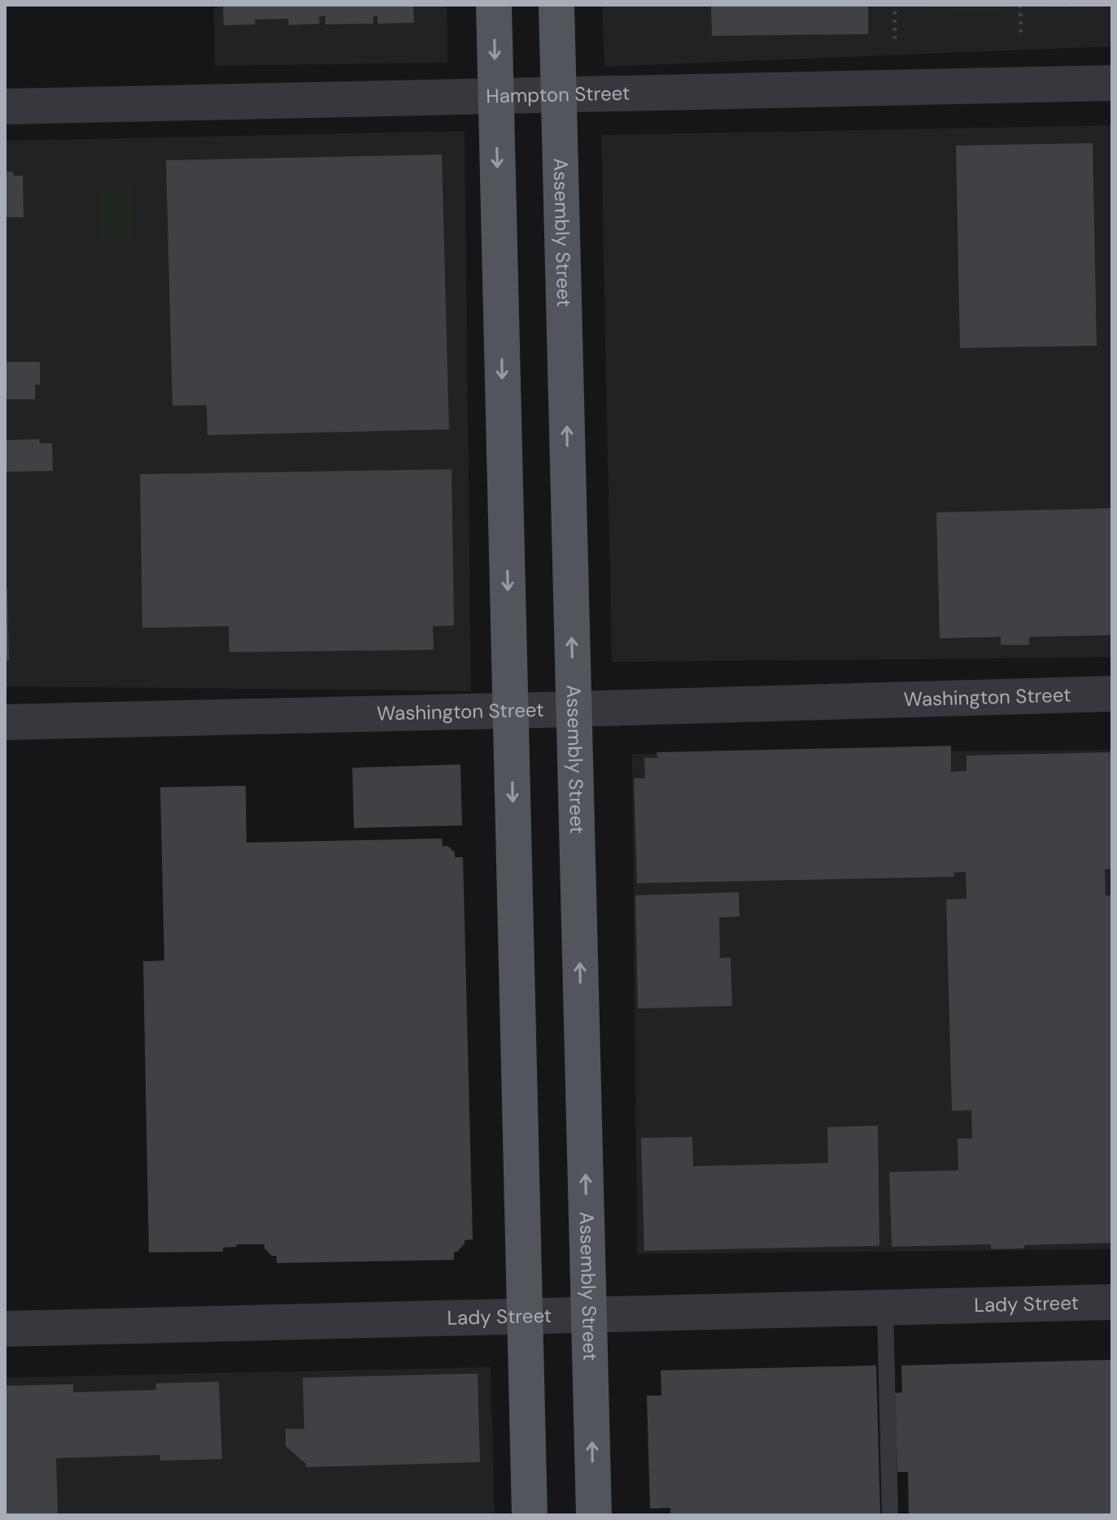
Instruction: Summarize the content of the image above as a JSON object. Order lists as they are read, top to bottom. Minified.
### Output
{"streets":{"main road":["Assembly Street"],"street":["Hampton Street","Washington Street","Lady Street"]},"crossings":[["Hampton Street","Assembly Street"],["Assembly Street","Washington Street"],["Assembly Street","Lady Street"]]}
